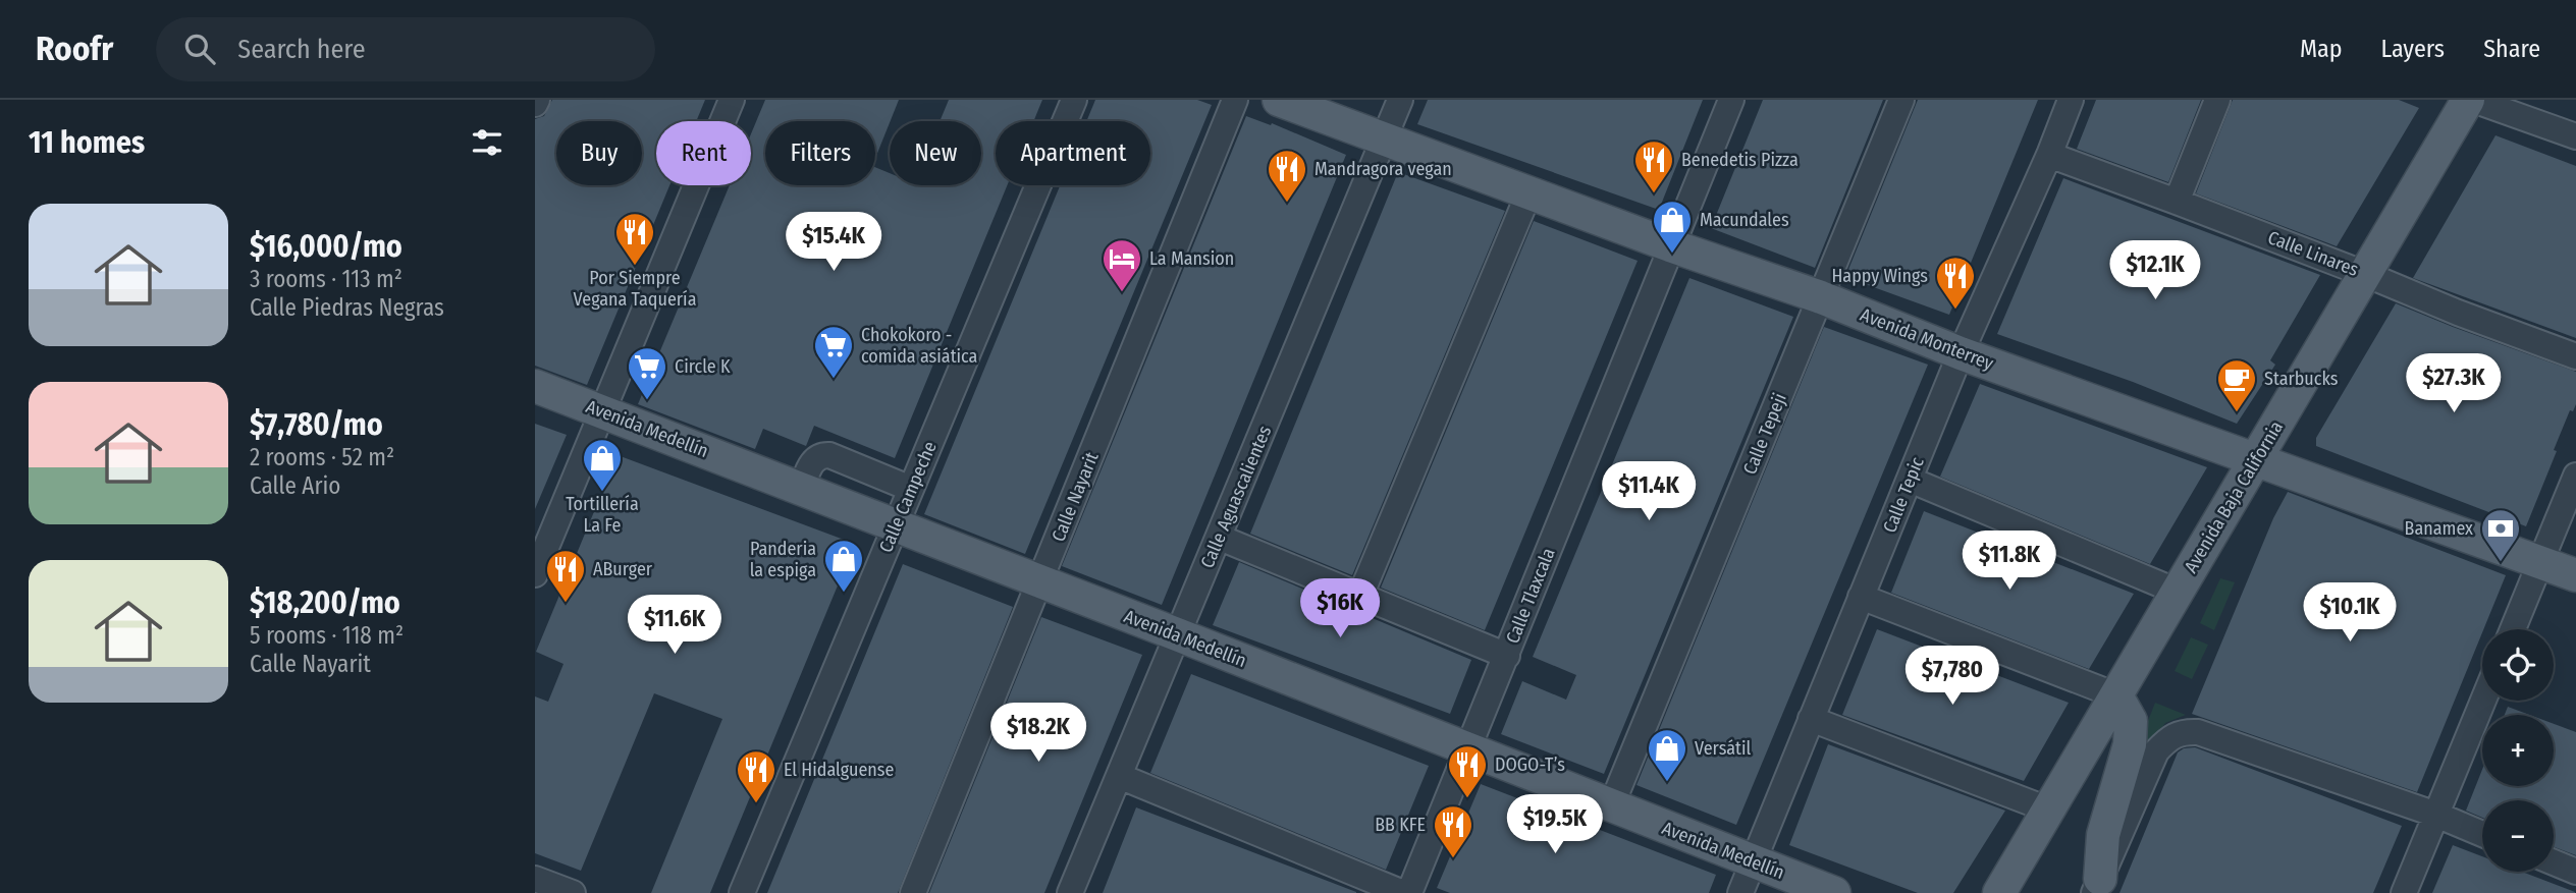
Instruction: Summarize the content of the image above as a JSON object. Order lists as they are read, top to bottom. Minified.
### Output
{"streets":{"main road":["Avenida Monterrey","Avenida Medellín","Avenida Baja California"],"street":["Calle Linares","Calle Tepeji","Calle Tepic","Calle Campeche","Calle Nayarit","Calle Aguascalientes","Calle Tlaxcala"]},"crossings":[["Calle Linares","Calle Tepic"],["Calle Linares","Avenida Baja California"],["Avenida Monterrey","Calle Tepeji"],["Avenida Monterrey","Calle Tepic"],["Avenida Monterrey","Calle Aguascalientes"],["Avenida Monterrey","Avenida Baja California"],["Avenida Monterrey","Calle Tlaxcala"],["Avenida Medellín","Calle Tepeji"],["Avenida Medellín","Calle Tepic"],["Avenida Medellín","Calle Campeche"],["Avenida Medellín","Calle Nayarit"],["Avenida Medellín","Calle Aguascalientes"],["Avenida Medellín","Calle Tlaxcala"]],"places":{"restaurant":["Benedetis Pizza","Mandragora vegan","Por Siempre Vegana Taquería","Happy Wings","ABurger","DOGO-T’s","El Hidalguense","BB KFE"],"shop":["Macundales","Tortillería La Fe","Panderia la espiga","Versátil"],"hotel":["La Mansion"],"supermarket":["Chokokoro - comida asiática","Circle K"],"cafe":["Starbucks"],"bank":["Banamex"]},"page":{"header":"Roofr","search":"Search here","nav":["Map","Layers","Share"],"heading":"11 homes","chip":["Buy","Rent","Filters","New","Apartment"],"list":[{"name":"$16,000/mo","note":"3 rooms · 113 m² · Calle Piedras Negras"},{"name":"$7,780/mo","note":"2 rooms · 52 m² · Calle Ario"},{"name":"$18,200/mo","note":"5 rooms · 118 m² · Calle Nayarit"}],"price":["$15.4K","$12.1K","$27.3K","$11.4K","$11.8K","$16K","$10.1K","$11.6K","$7,780","$18.2K","$19.5K"],"map_buttons":["+","−"]}}
